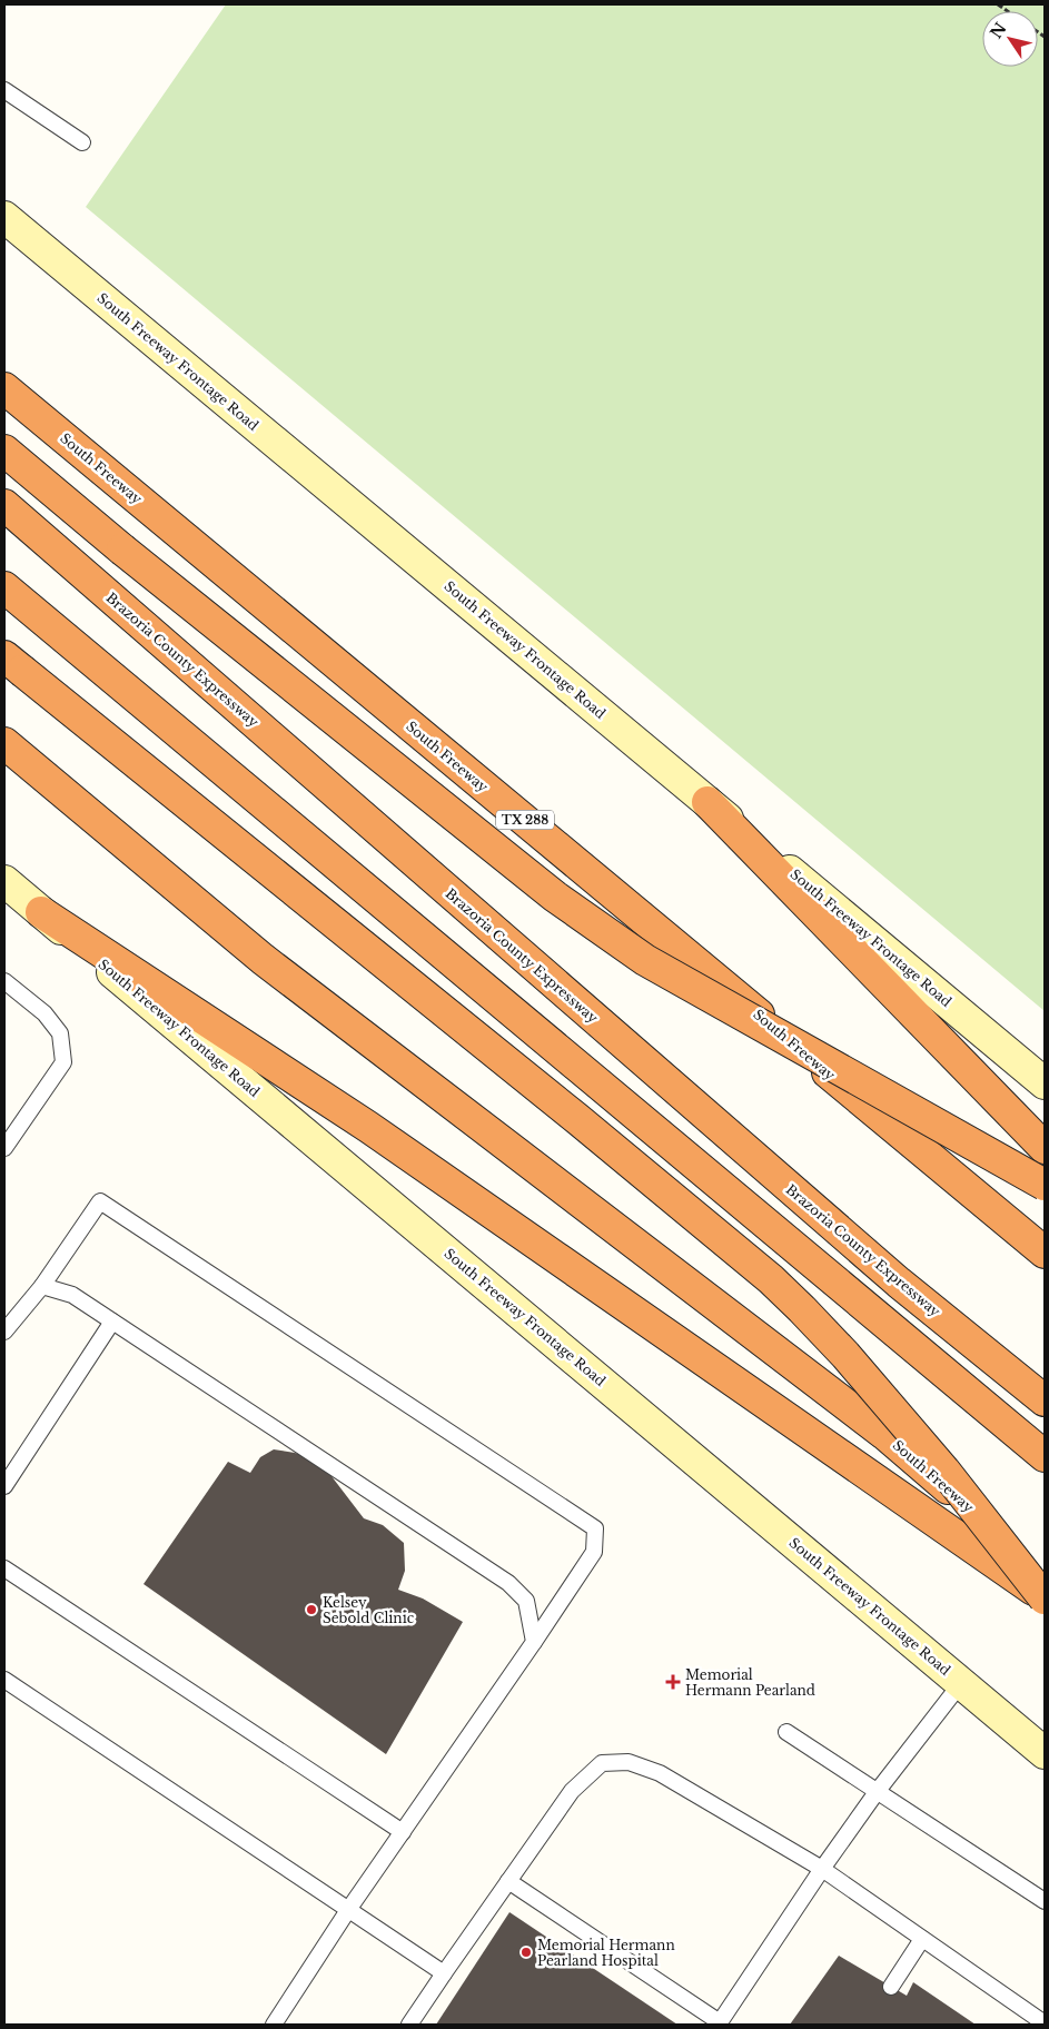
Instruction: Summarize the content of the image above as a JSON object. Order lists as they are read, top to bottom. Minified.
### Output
{"streets":{"highway":["South Freeway","Brazoria County Expressway","TX 288"],"main road":["South Freeway Frontage Road"]},"places":{"other":["Kelsey Sebold Clinic","Memorial Hermann Pearland Hospital"],"health":["Memorial Hermann Pearland"]},"north":"top left"}
